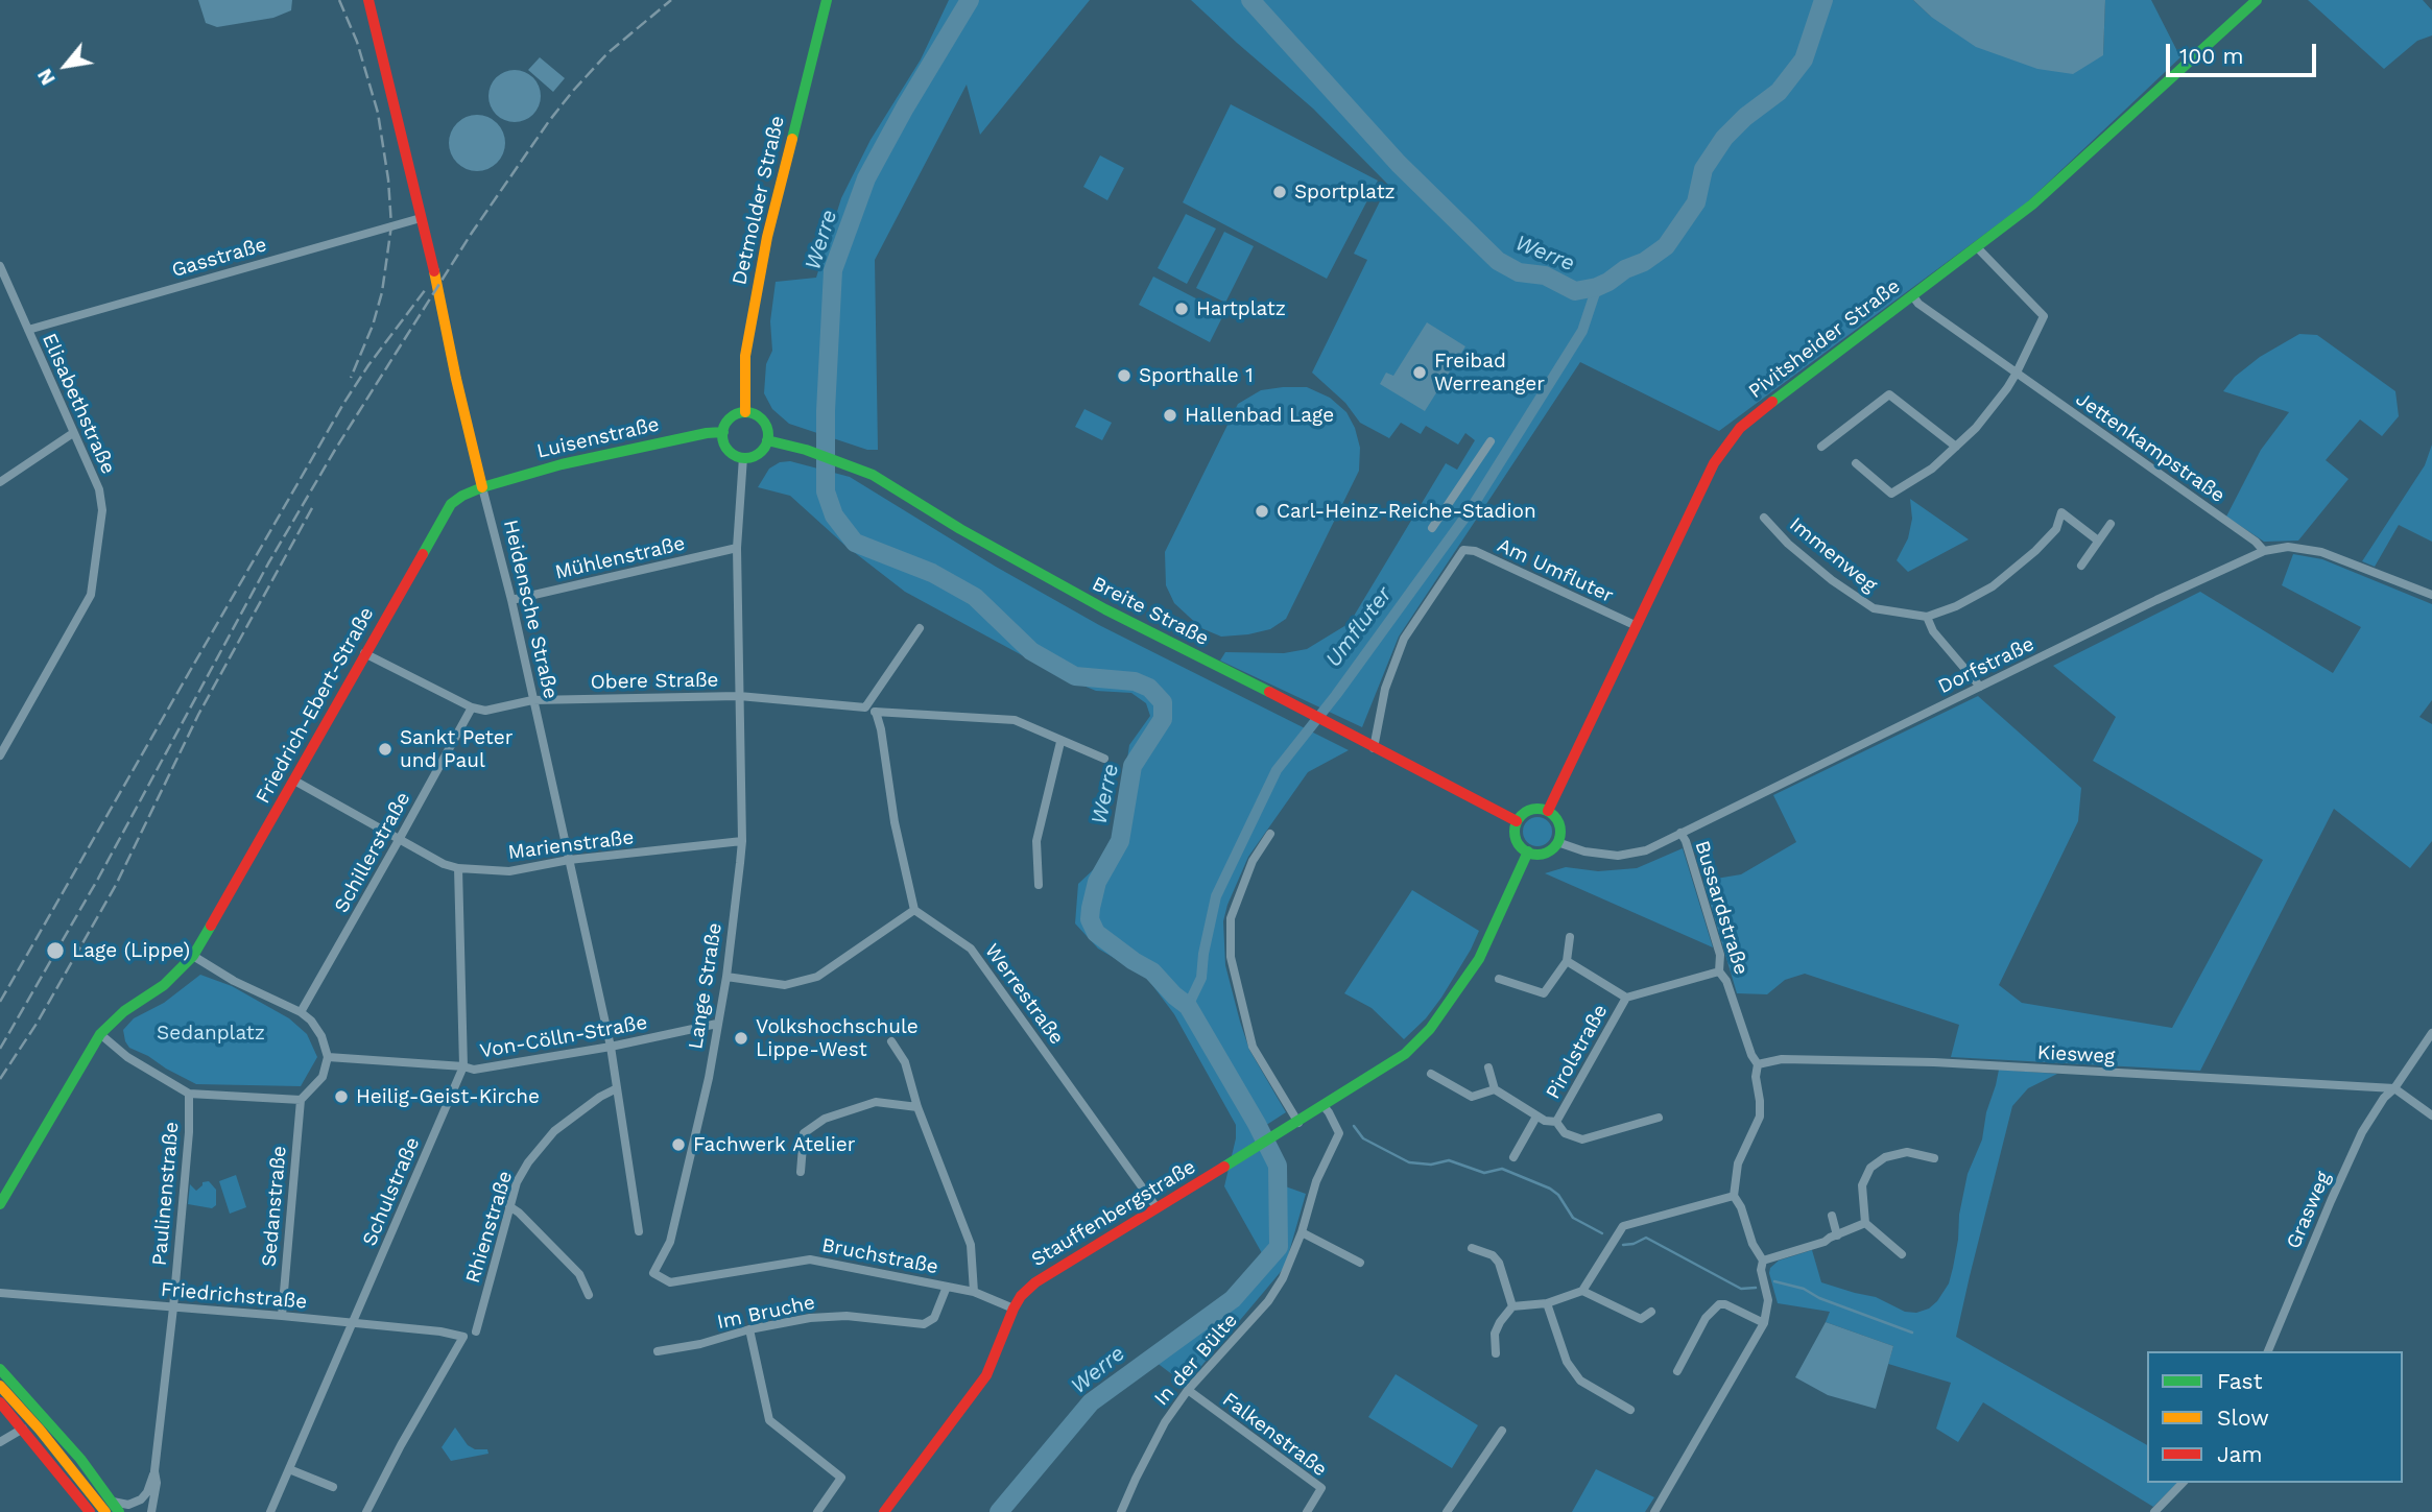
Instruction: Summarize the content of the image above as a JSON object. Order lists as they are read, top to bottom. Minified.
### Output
{"streets":{"main road":["Detmolder Straße","Pivitsheider Straße","Luisenstraße","Heidensche Straße","Breite Straße","Friedrich-Ebert-Straße","Stauffenbergstraße"],"street":["Gasstraße","Elisabethstraße","Jettenkampstraße","Immenweg","Mühlenstraße","Am Umfluter","Dorfstraße","Obere Straße","Marienstraße","Schillerstraße","Bussardstraße","Lange Straße","Werrestraße","Von-Cölln-Straße","Pirolstraße","Kiesweg","Schulstraße","Paulinenstraße","Sedanstraße","Grasweg","Rhienstraße","Bruchstraße","Friedrichstraße","Im Bruche","In der Bülte","Falkenstraße"]},"crossings":[["Detmolder Straße","Luisenstraße"],["Detmolder Straße","Breite Straße"],["Gasstraße","Elisabethstraße"],["Gasstraße","Heidensche Straße"],["Pivitsheider Straße","Jettenkampstraße"],["Pivitsheider Straße","Am Umfluter"],["Pivitsheider Straße","Breite Straße"],["Pivitsheider Straße","Dorfstraße"],["Luisenstraße","Heidensche Straße"],["Luisenstraße","Breite Straße"],["Luisenstraße","Friedrich-Ebert-Straße"],["Jettenkampstraße","Dorfstraße"],["Mühlenstraße","Heidensche Straße"],["Am Umfluter","Breite Straße"],["Heidensche Straße","Obere Straße"],["Heidensche Straße","Friedrich-Ebert-Straße"],["Heidensche Straße","Marienstraße"],["Heidensche Straße","Von-Cölln-Straße"],["Heidensche Straße","Rhienstraße"],["Breite Straße","Dorfstraße"],["Dorfstraße","Bussardstraße"],["Obere Straße","Friedrich-Ebert-Straße"],["Obere Straße","Schillerstraße"],["Obere Straße","Lange Straße"],["Friedrich-Ebert-Straße","Marienstraße"],["Marienstraße","Schillerstraße"],["Marienstraße","Lange Straße"],["Marienstraße","Schulstraße"],["Bussardstraße","Pirolstraße"],["Bussardstraße","Kiesweg"],["Lange Straße","Von-Cölln-Straße"],["Lange Straße","Bruchstraße"],["Werrestraße","Stauffenbergstraße"],["Von-Cölln-Straße","Schulstraße"],["Kiesweg","Grasweg"],["Schulstraße","Friedrichstraße"],["Paulinenstraße","Friedrichstraße"],["Sedanstraße","Friedrichstraße"],["Stauffenbergstraße","Bruchstraße"],["Bruchstraße","Im Bruche"],["In der Bülte","Falkenstraße"]],"water":["Werre","Umfluter"],"parks":["Sedanplatz"],"places":["Sportplatz","Hartplatz","Freibad Werreanger","Sporthalle 1","Hallenbad Lage","Carl-Heinz-Reiche-Stadion","Sankt Peter und Paul","Lage (Lippe)","Volkshochschule Lippe-West","Heilig-Geist-Kirche","Fachwerk Atelier"],"legend":["Fast","Slow","Jam"],"scale_bar":"100 m","north":"bottom left"}
